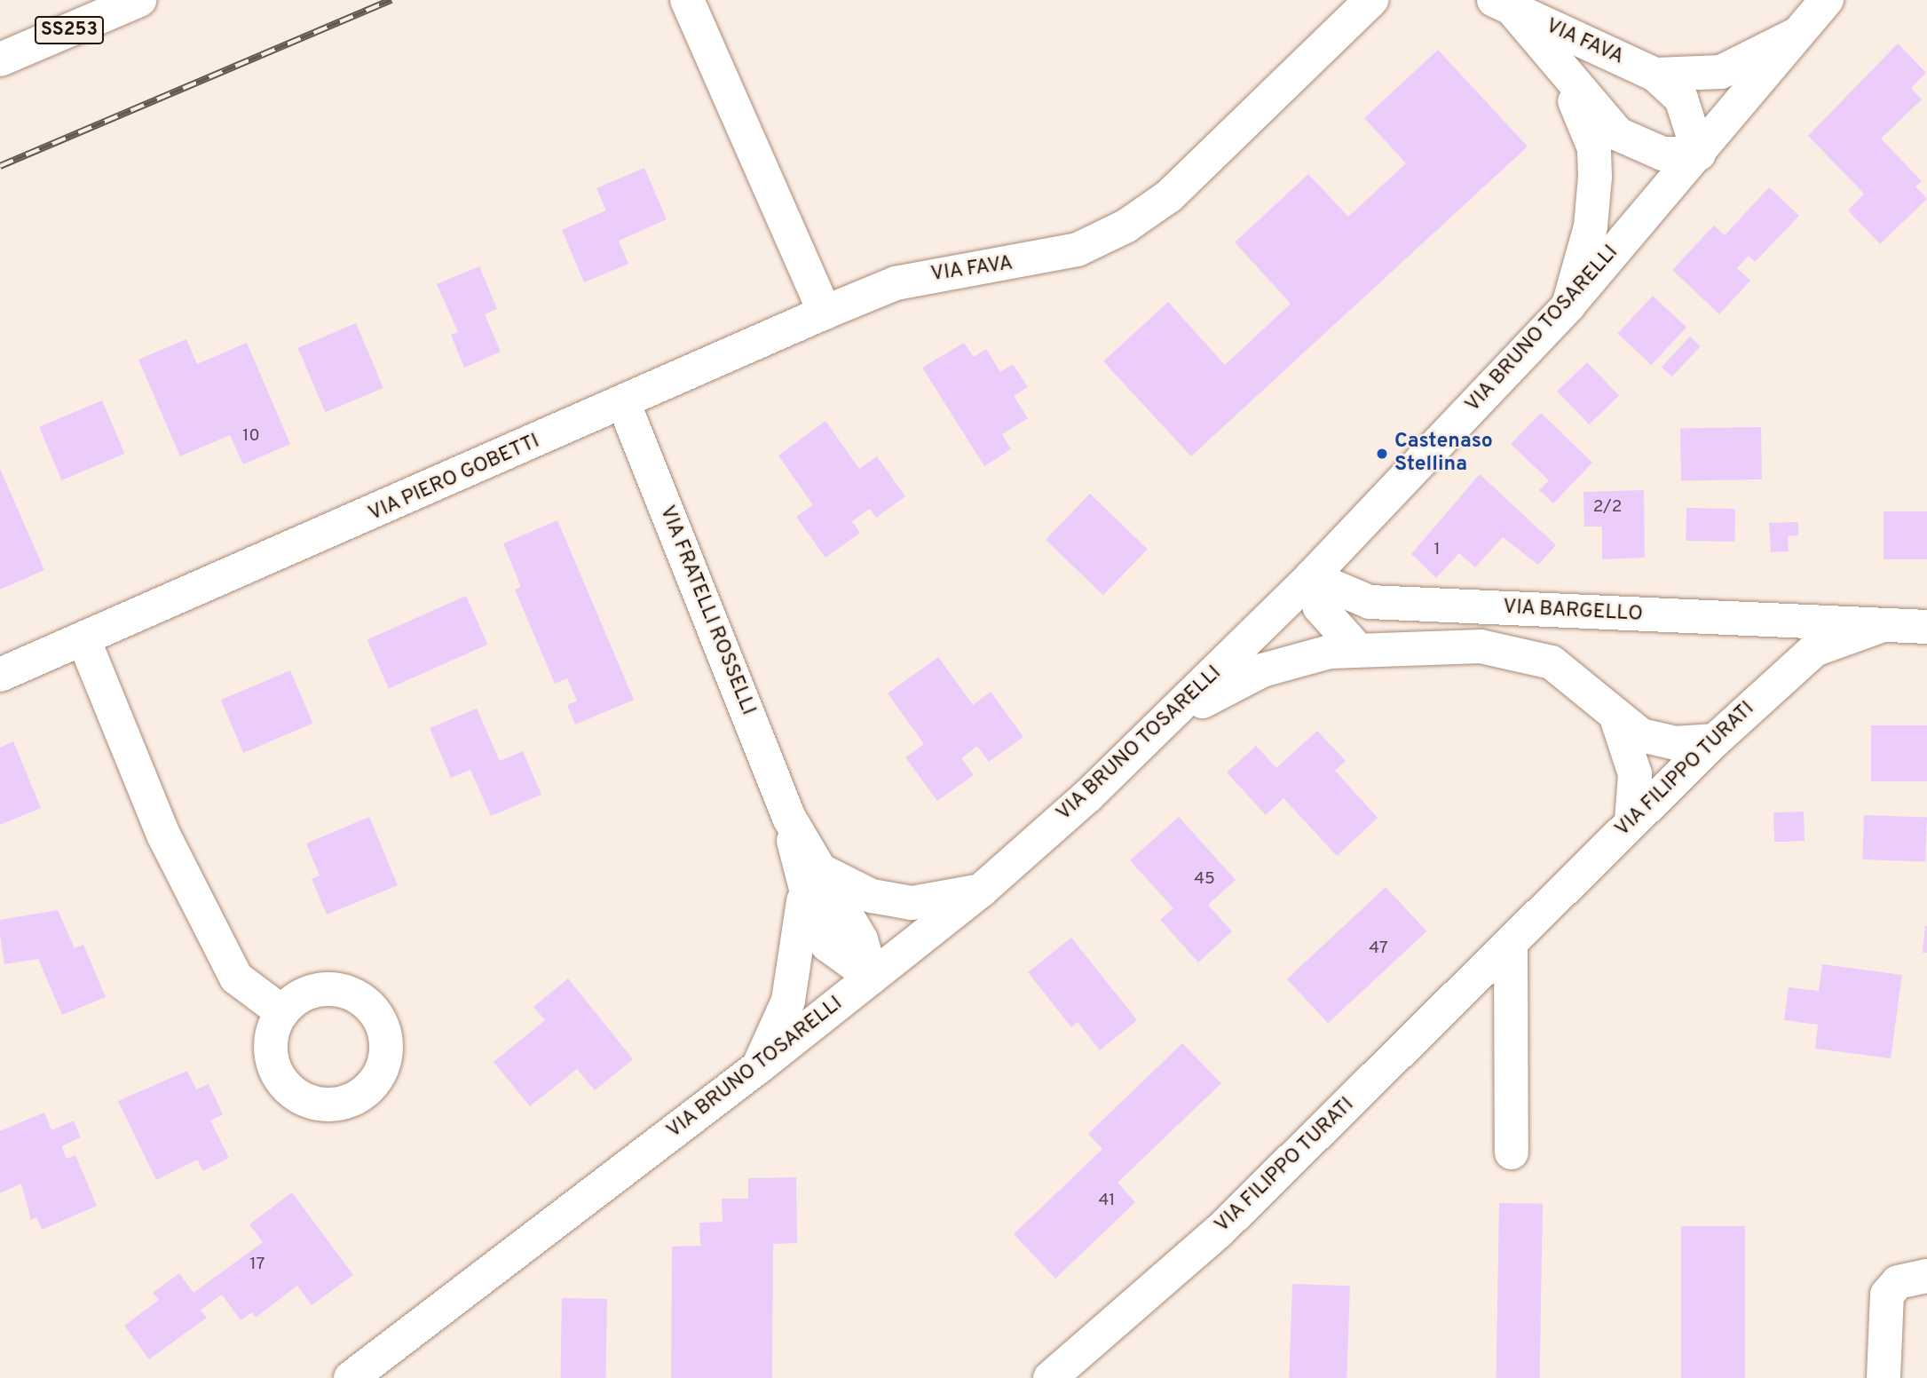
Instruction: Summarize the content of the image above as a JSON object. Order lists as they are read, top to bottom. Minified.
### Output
{"streets":{"street":["SS253","VIA FAVA","VIA BRUNO TOSARELLI","VIA PIERO GOBETTI","VIA FRATELLI ROSSELLI","VIA BARGELLO","VIA FILIPPO TURATI"]},"crossings":[["VIA FAVA","VIA BRUNO TOSARELLI"],["VIA FAVA","VIA PIERO GOBETTI"],["VIA BRUNO TOSARELLI","VIA FRATELLI ROSSELLI"],["VIA BRUNO TOSARELLI","VIA BARGELLO"],["VIA PIERO GOBETTI","VIA FRATELLI ROSSELLI"],["VIA BARGELLO","VIA FILIPPO TURATI"]],"places":["Castenaso Stellina"],"house_numbers":["10","2/2","1","45","47","41","17"]}
